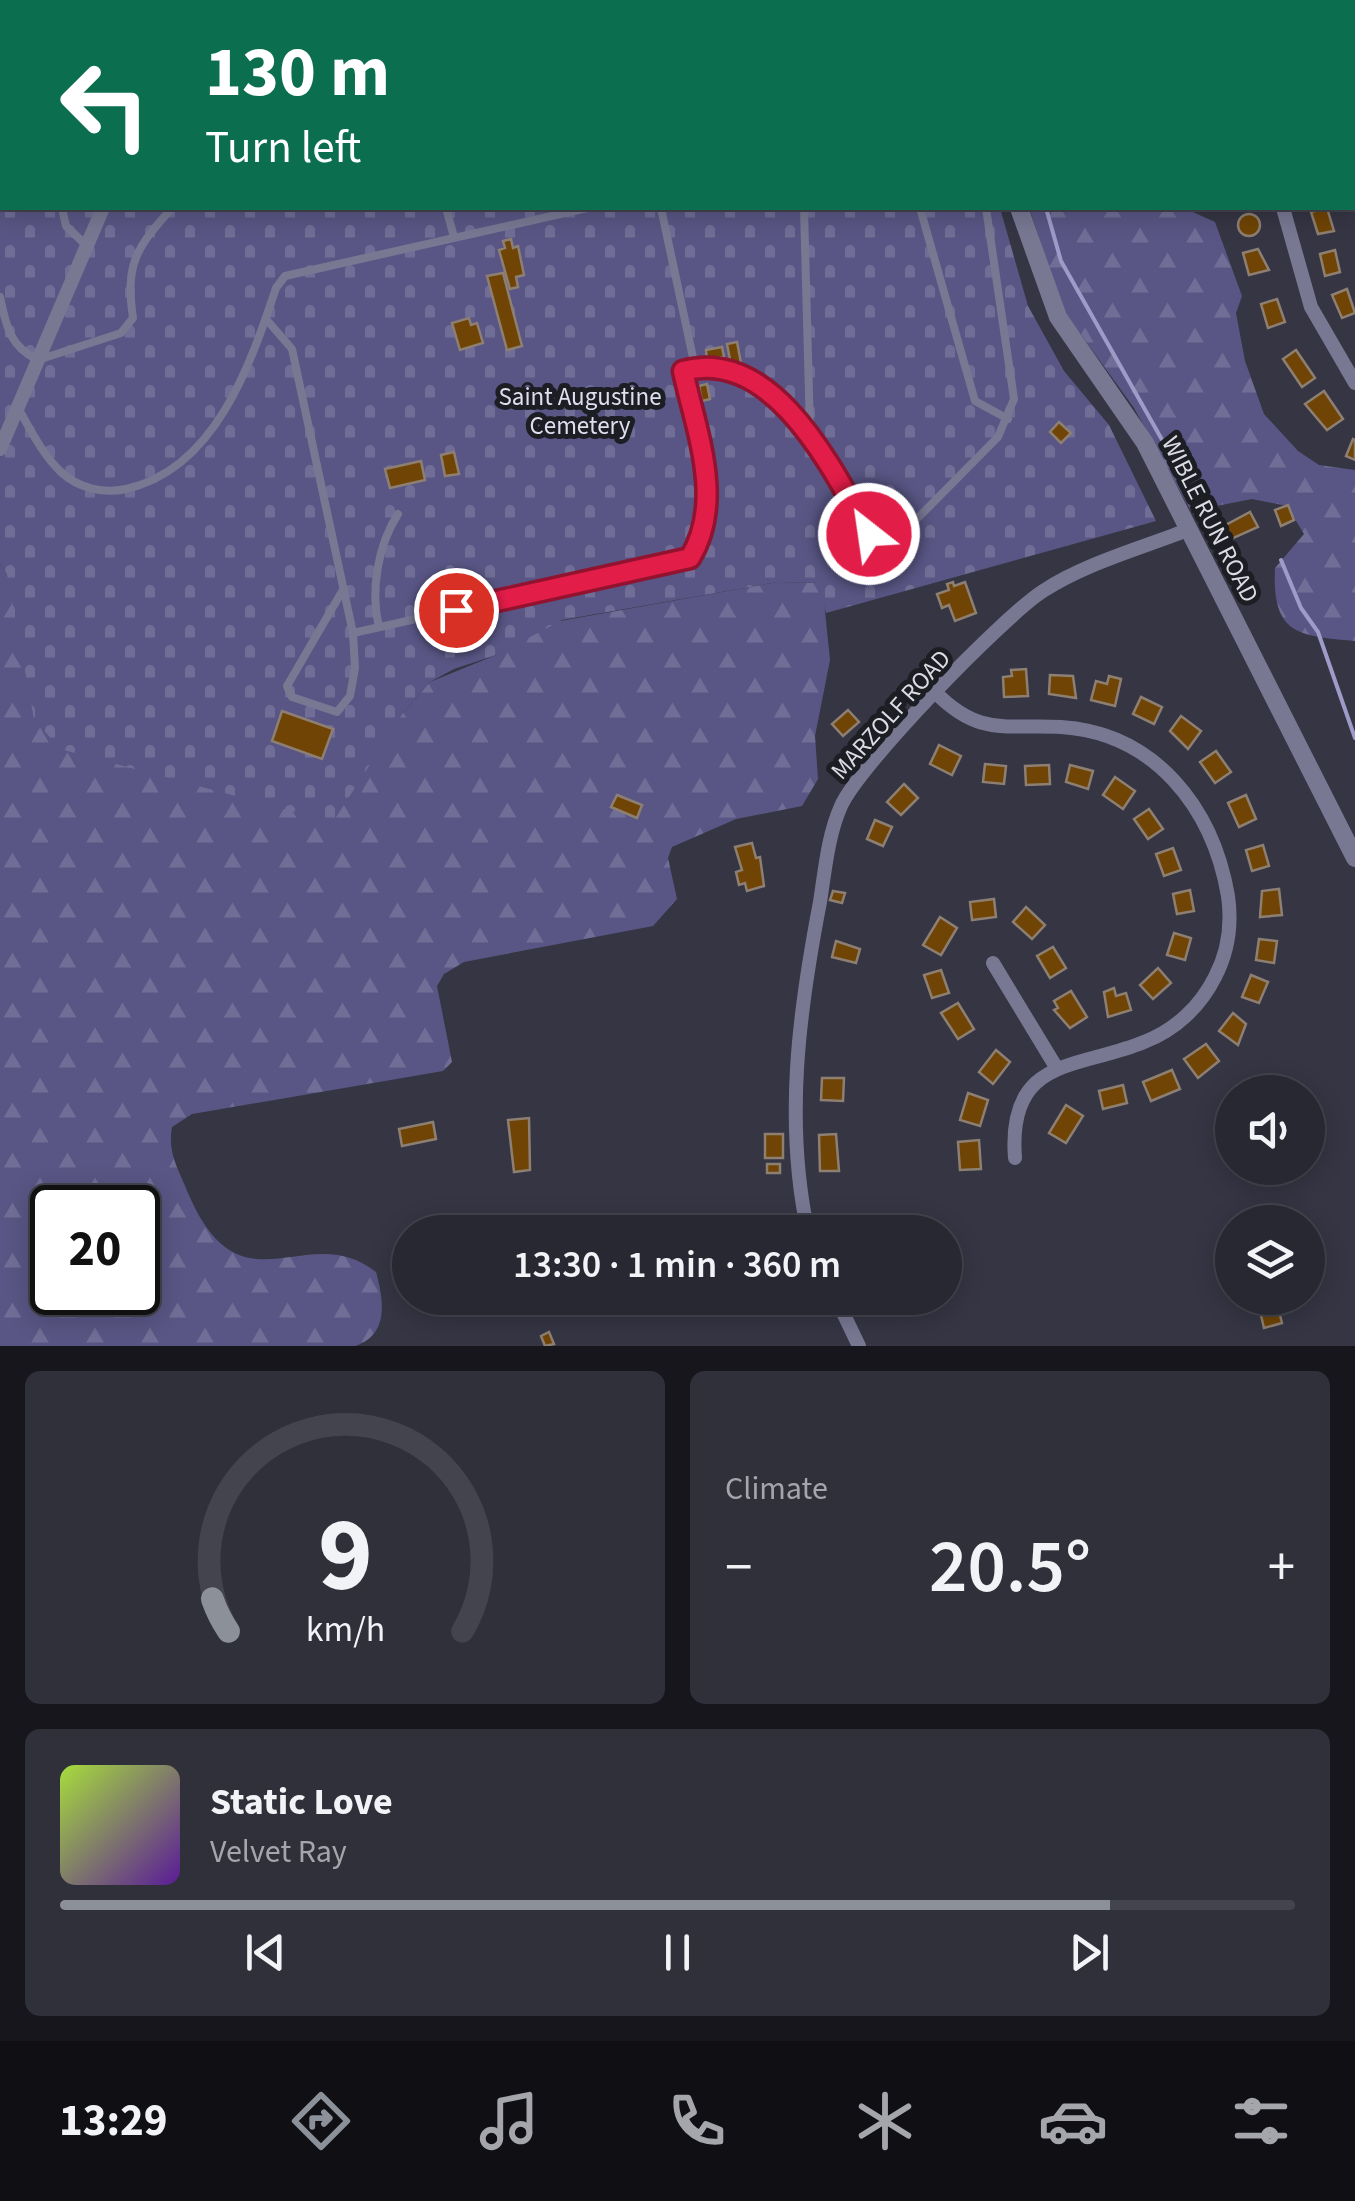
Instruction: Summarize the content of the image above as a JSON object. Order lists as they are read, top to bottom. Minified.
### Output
{"streets":{"street":["WIBLE RUN ROAD","MARZOLF ROAD"]},"crossings":[["WIBLE RUN ROAD","MARZOLF ROAD"]],"parks":["Saint Augustine Cemetery"],"page":{"turn":["130 m","Turn left"],"limit":"20","trip":"13:30 · 1 min · 360 m","tile":"Climate","heat":["−","20.5°","+"],"song":["Static Love","Velvet Ray"],"tabs":"13:29","gauge":["9","km/h"]}}
